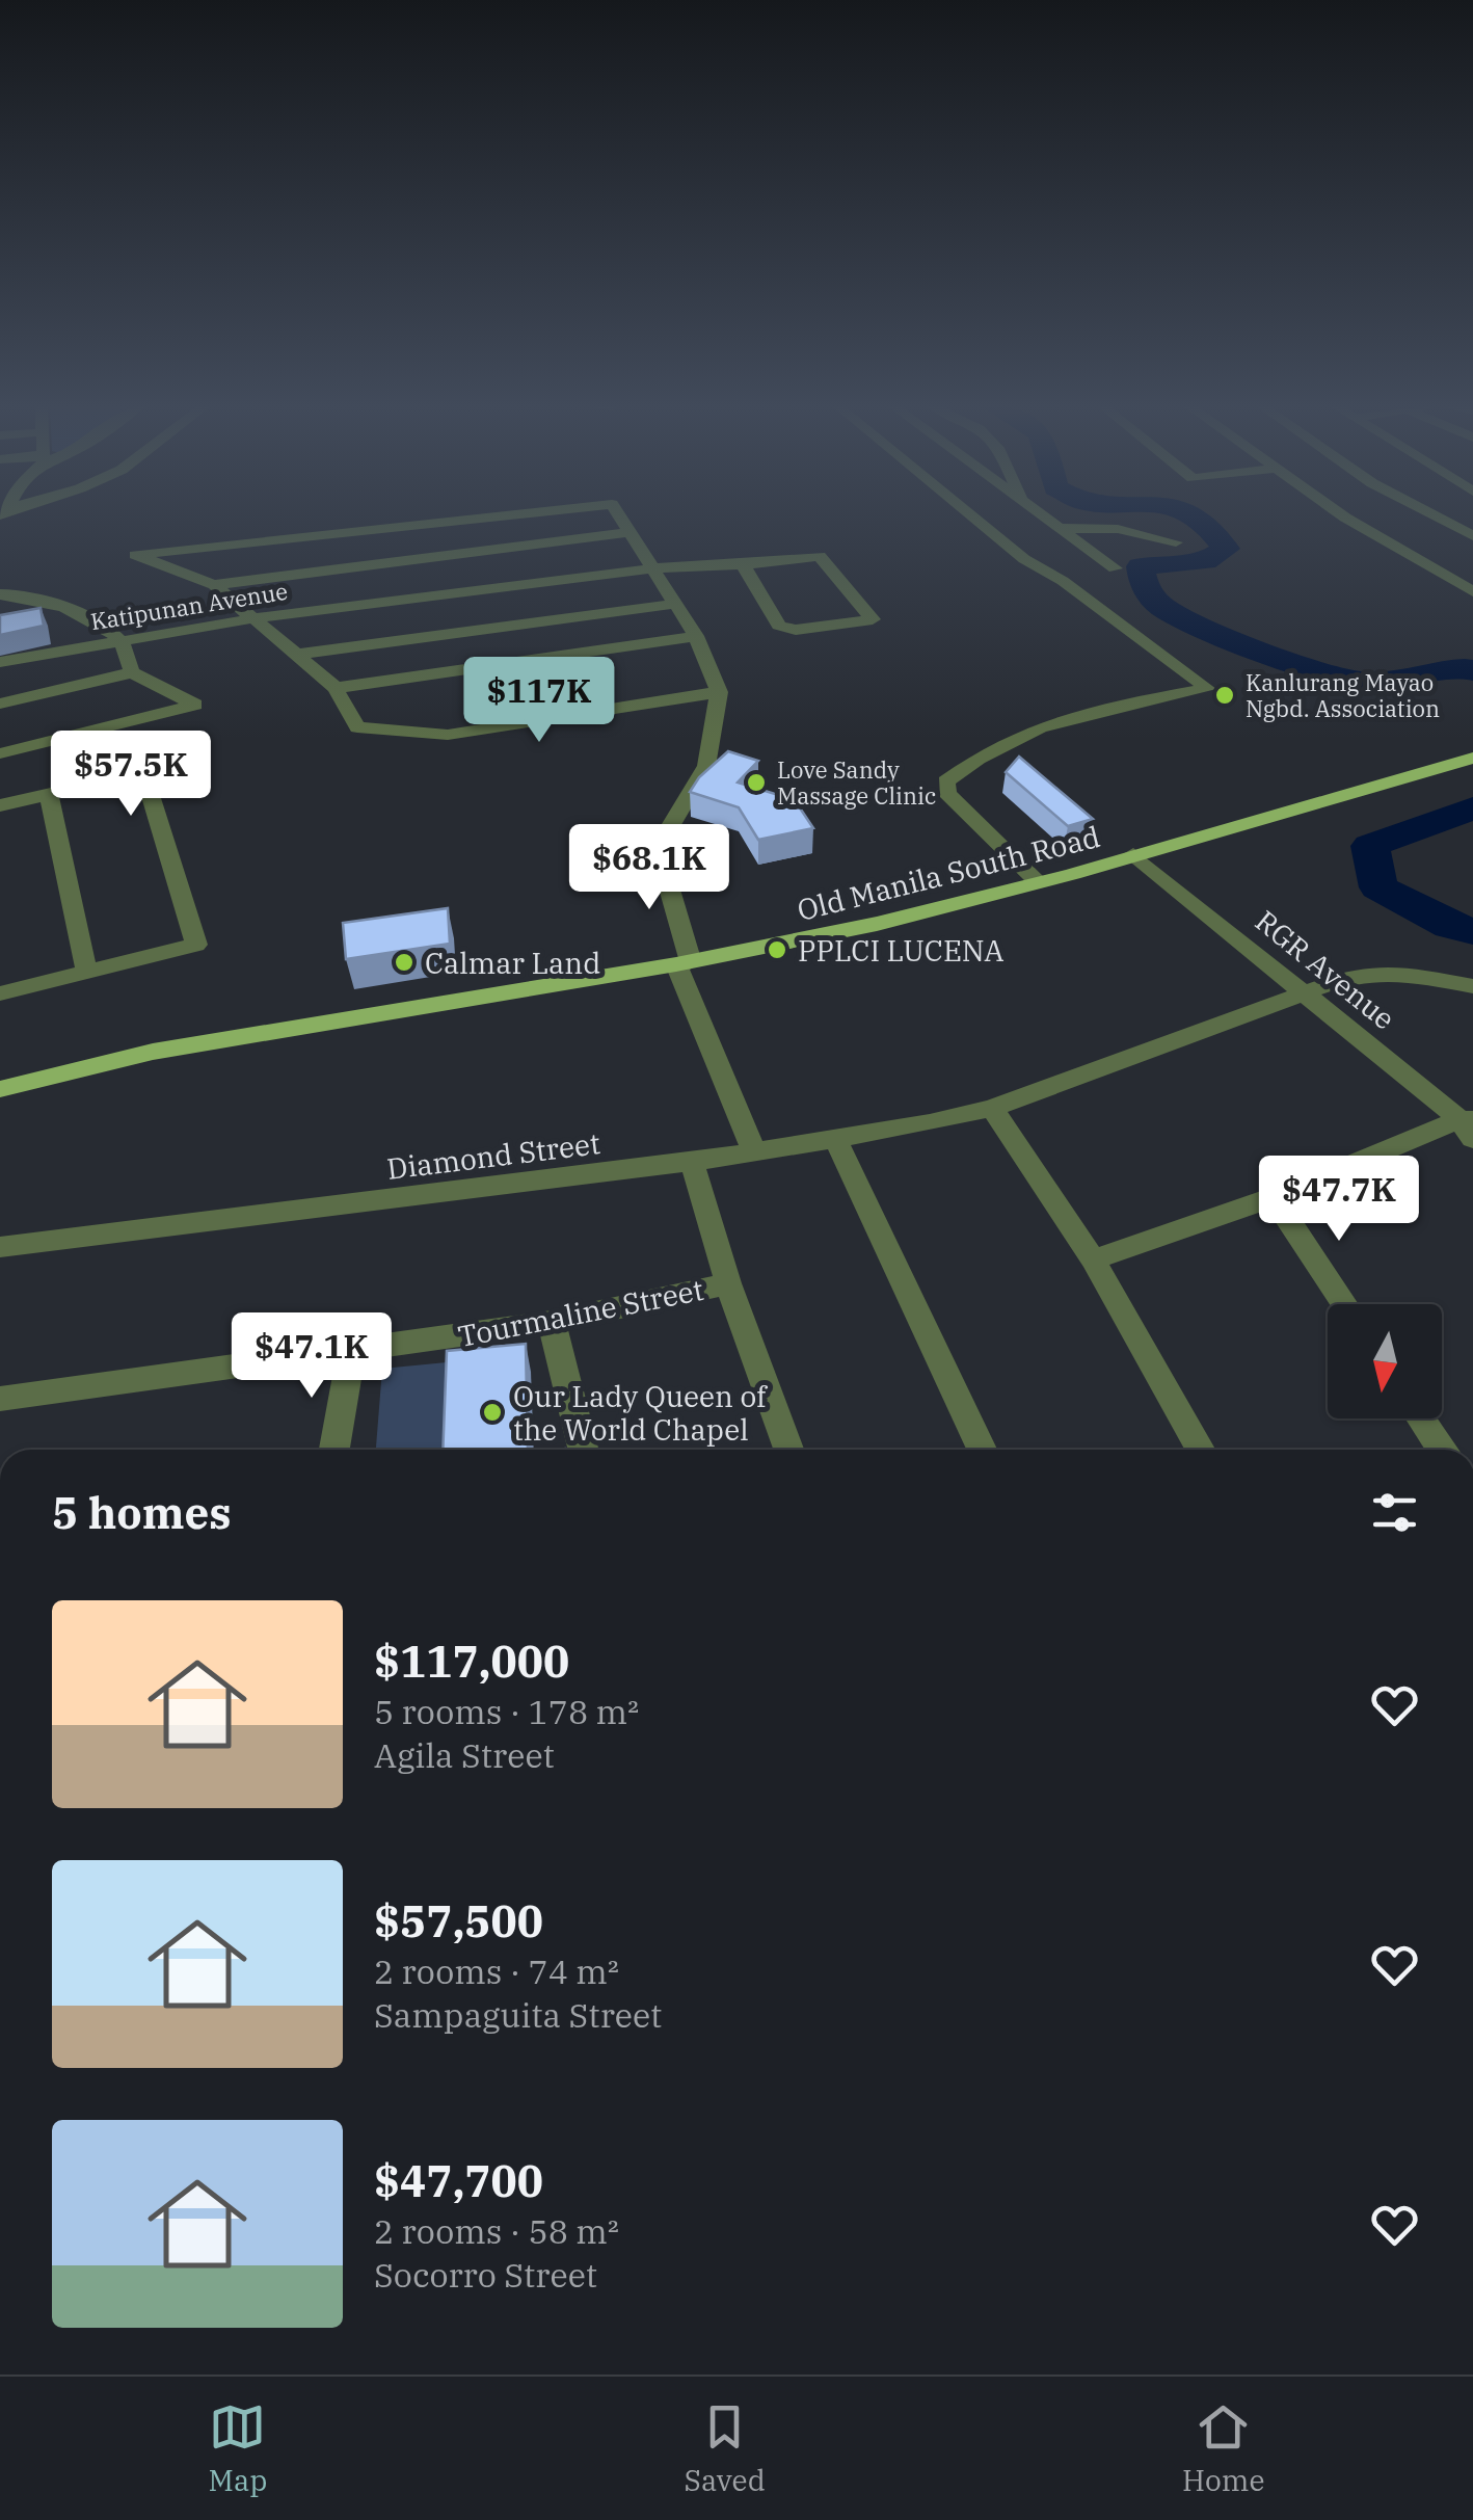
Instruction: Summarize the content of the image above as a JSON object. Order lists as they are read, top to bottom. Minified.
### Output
{"streets":{"main road":["Old Manila South Road"],"street":["Katipunan Avenue","RGR Avenue","Diamond Street","Tourmaline Street"]},"crossings":[["Old Manila South Road","RGR Avenue"],["RGR Avenue","Diamond Street"]],"places":["Kanlurang Mayao Ngbd. Association","Love Sandy Massage Clinic","PPLCI LUCENA","Calmar Land","Our Lady Queen of the World Chapel"],"north":"bottom","page":{"price":["$117K","$57.5K","$68.1K","$47.7K","$47.1K"],"heading":"5 homes","list":[{"name":"$117,000","note":"5 rooms · 178 m² · Agila Street"},{"name":"$57,500","note":"2 rooms · 74 m² · Sampaguita Street"},{"name":"$47,700","note":"2 rooms · 58 m² · Socorro Street"}],"tabs":["Map","Saved","Home"]}}
